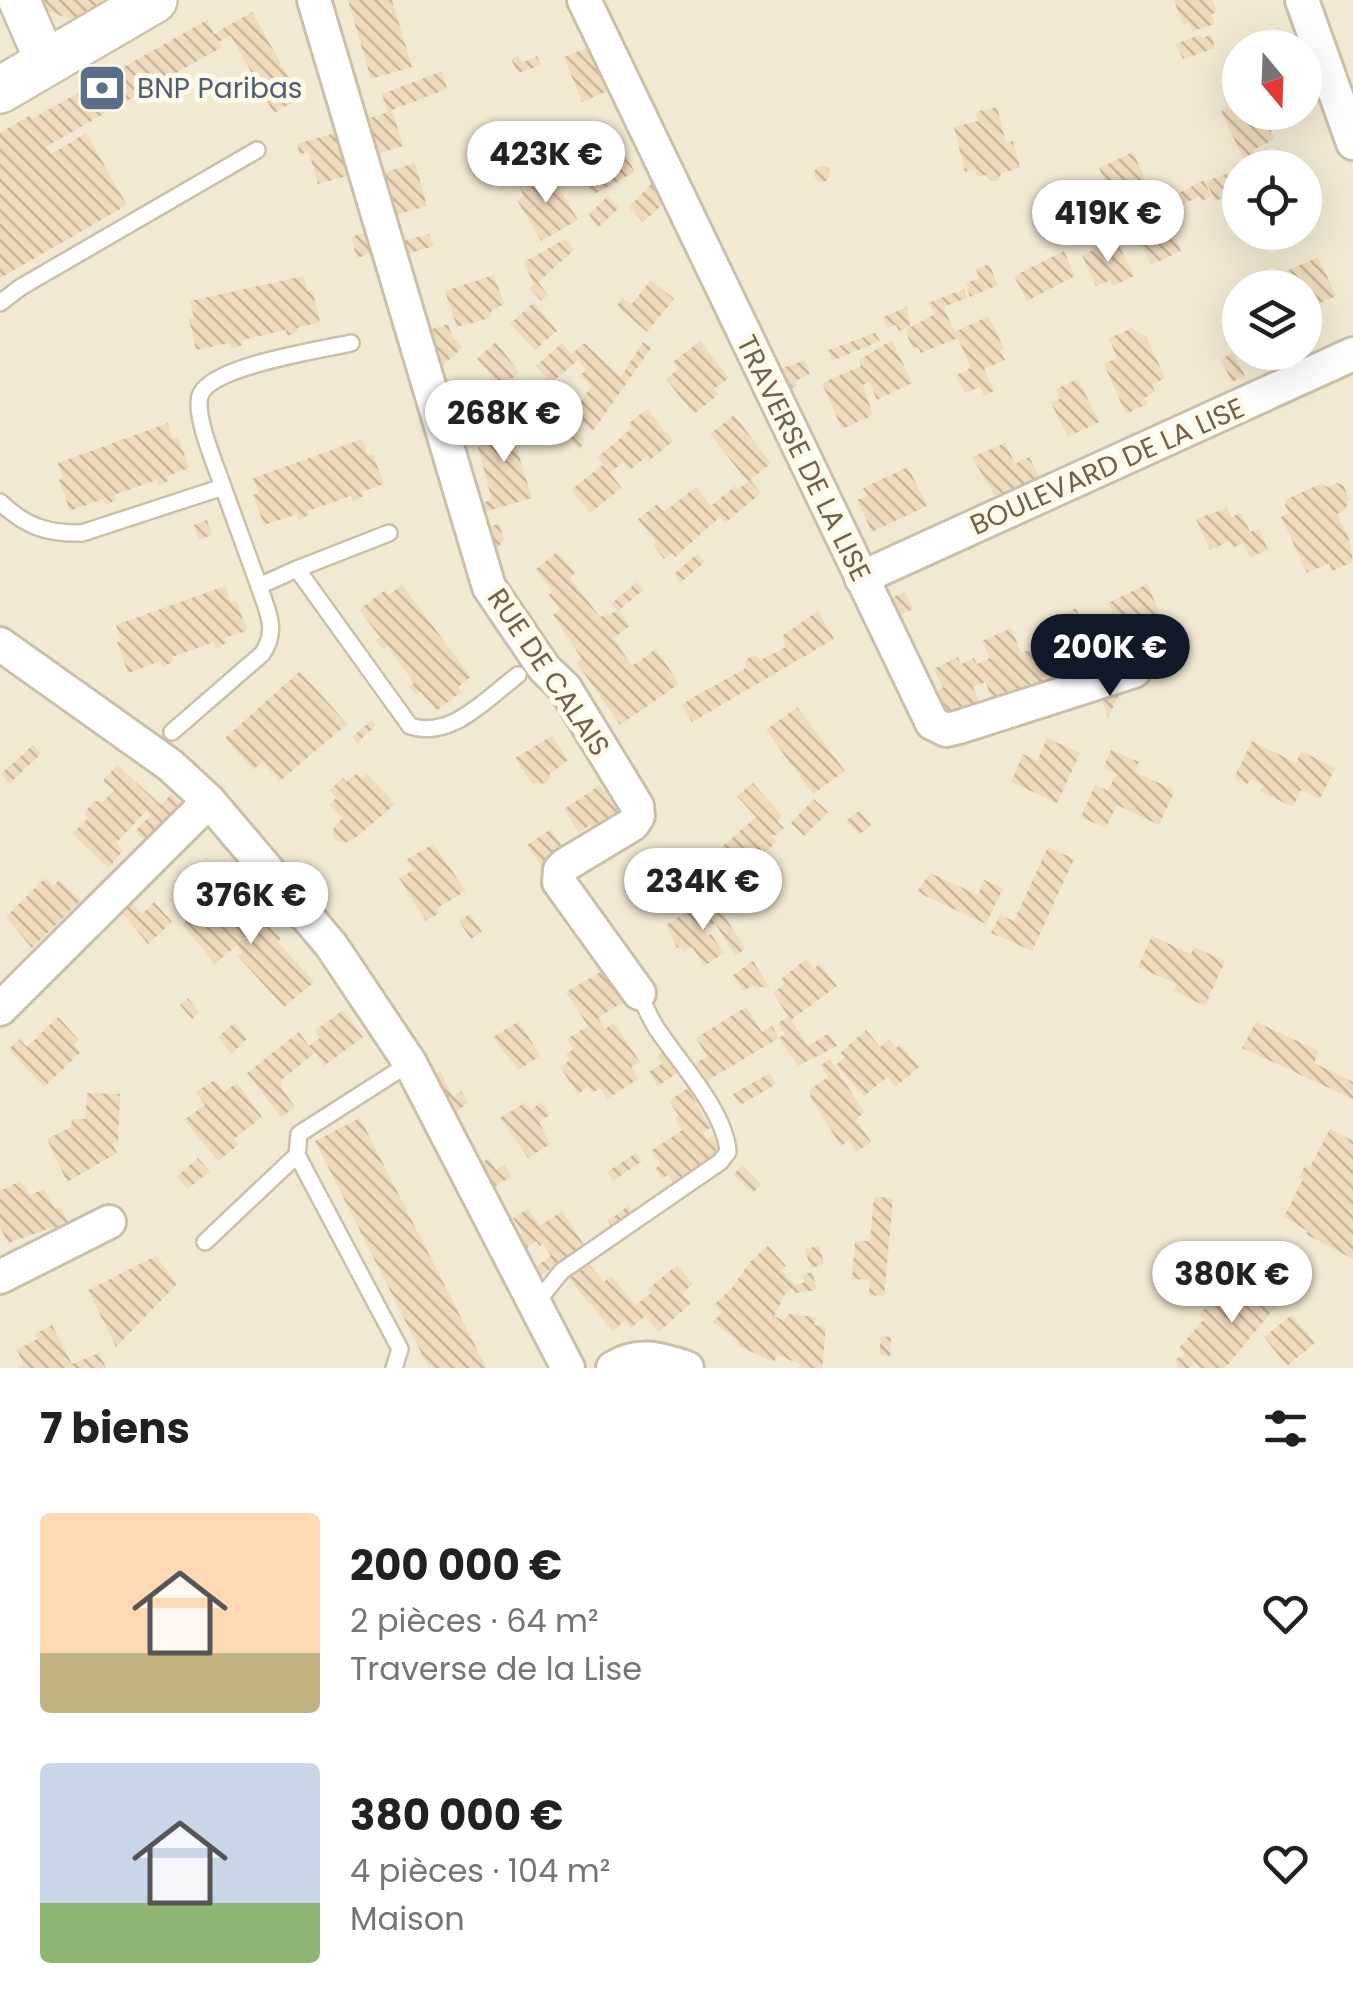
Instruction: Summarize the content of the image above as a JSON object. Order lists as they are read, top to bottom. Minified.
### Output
{"streets":{"street":["TRAVERSE DE LA LISE","BOULEVARD DE LA LISE","RUE DE CALAIS"]},"crossings":[["TRAVERSE DE LA LISE","BOULEVARD DE LA LISE"]],"places":{"bank":["BNP Paribas"]},"north":"bottom","page":{"price":["423K €","419K €","268K €","200K €","234K €","376K €","380K €"],"heading":"7 biens","list":[{"name":"200 000 €","note":"2 pièces · 64 m² · Traverse de la Lise"},{"name":"380 000 €","note":"4 pièces · 104 m² · Maison"}]}}
